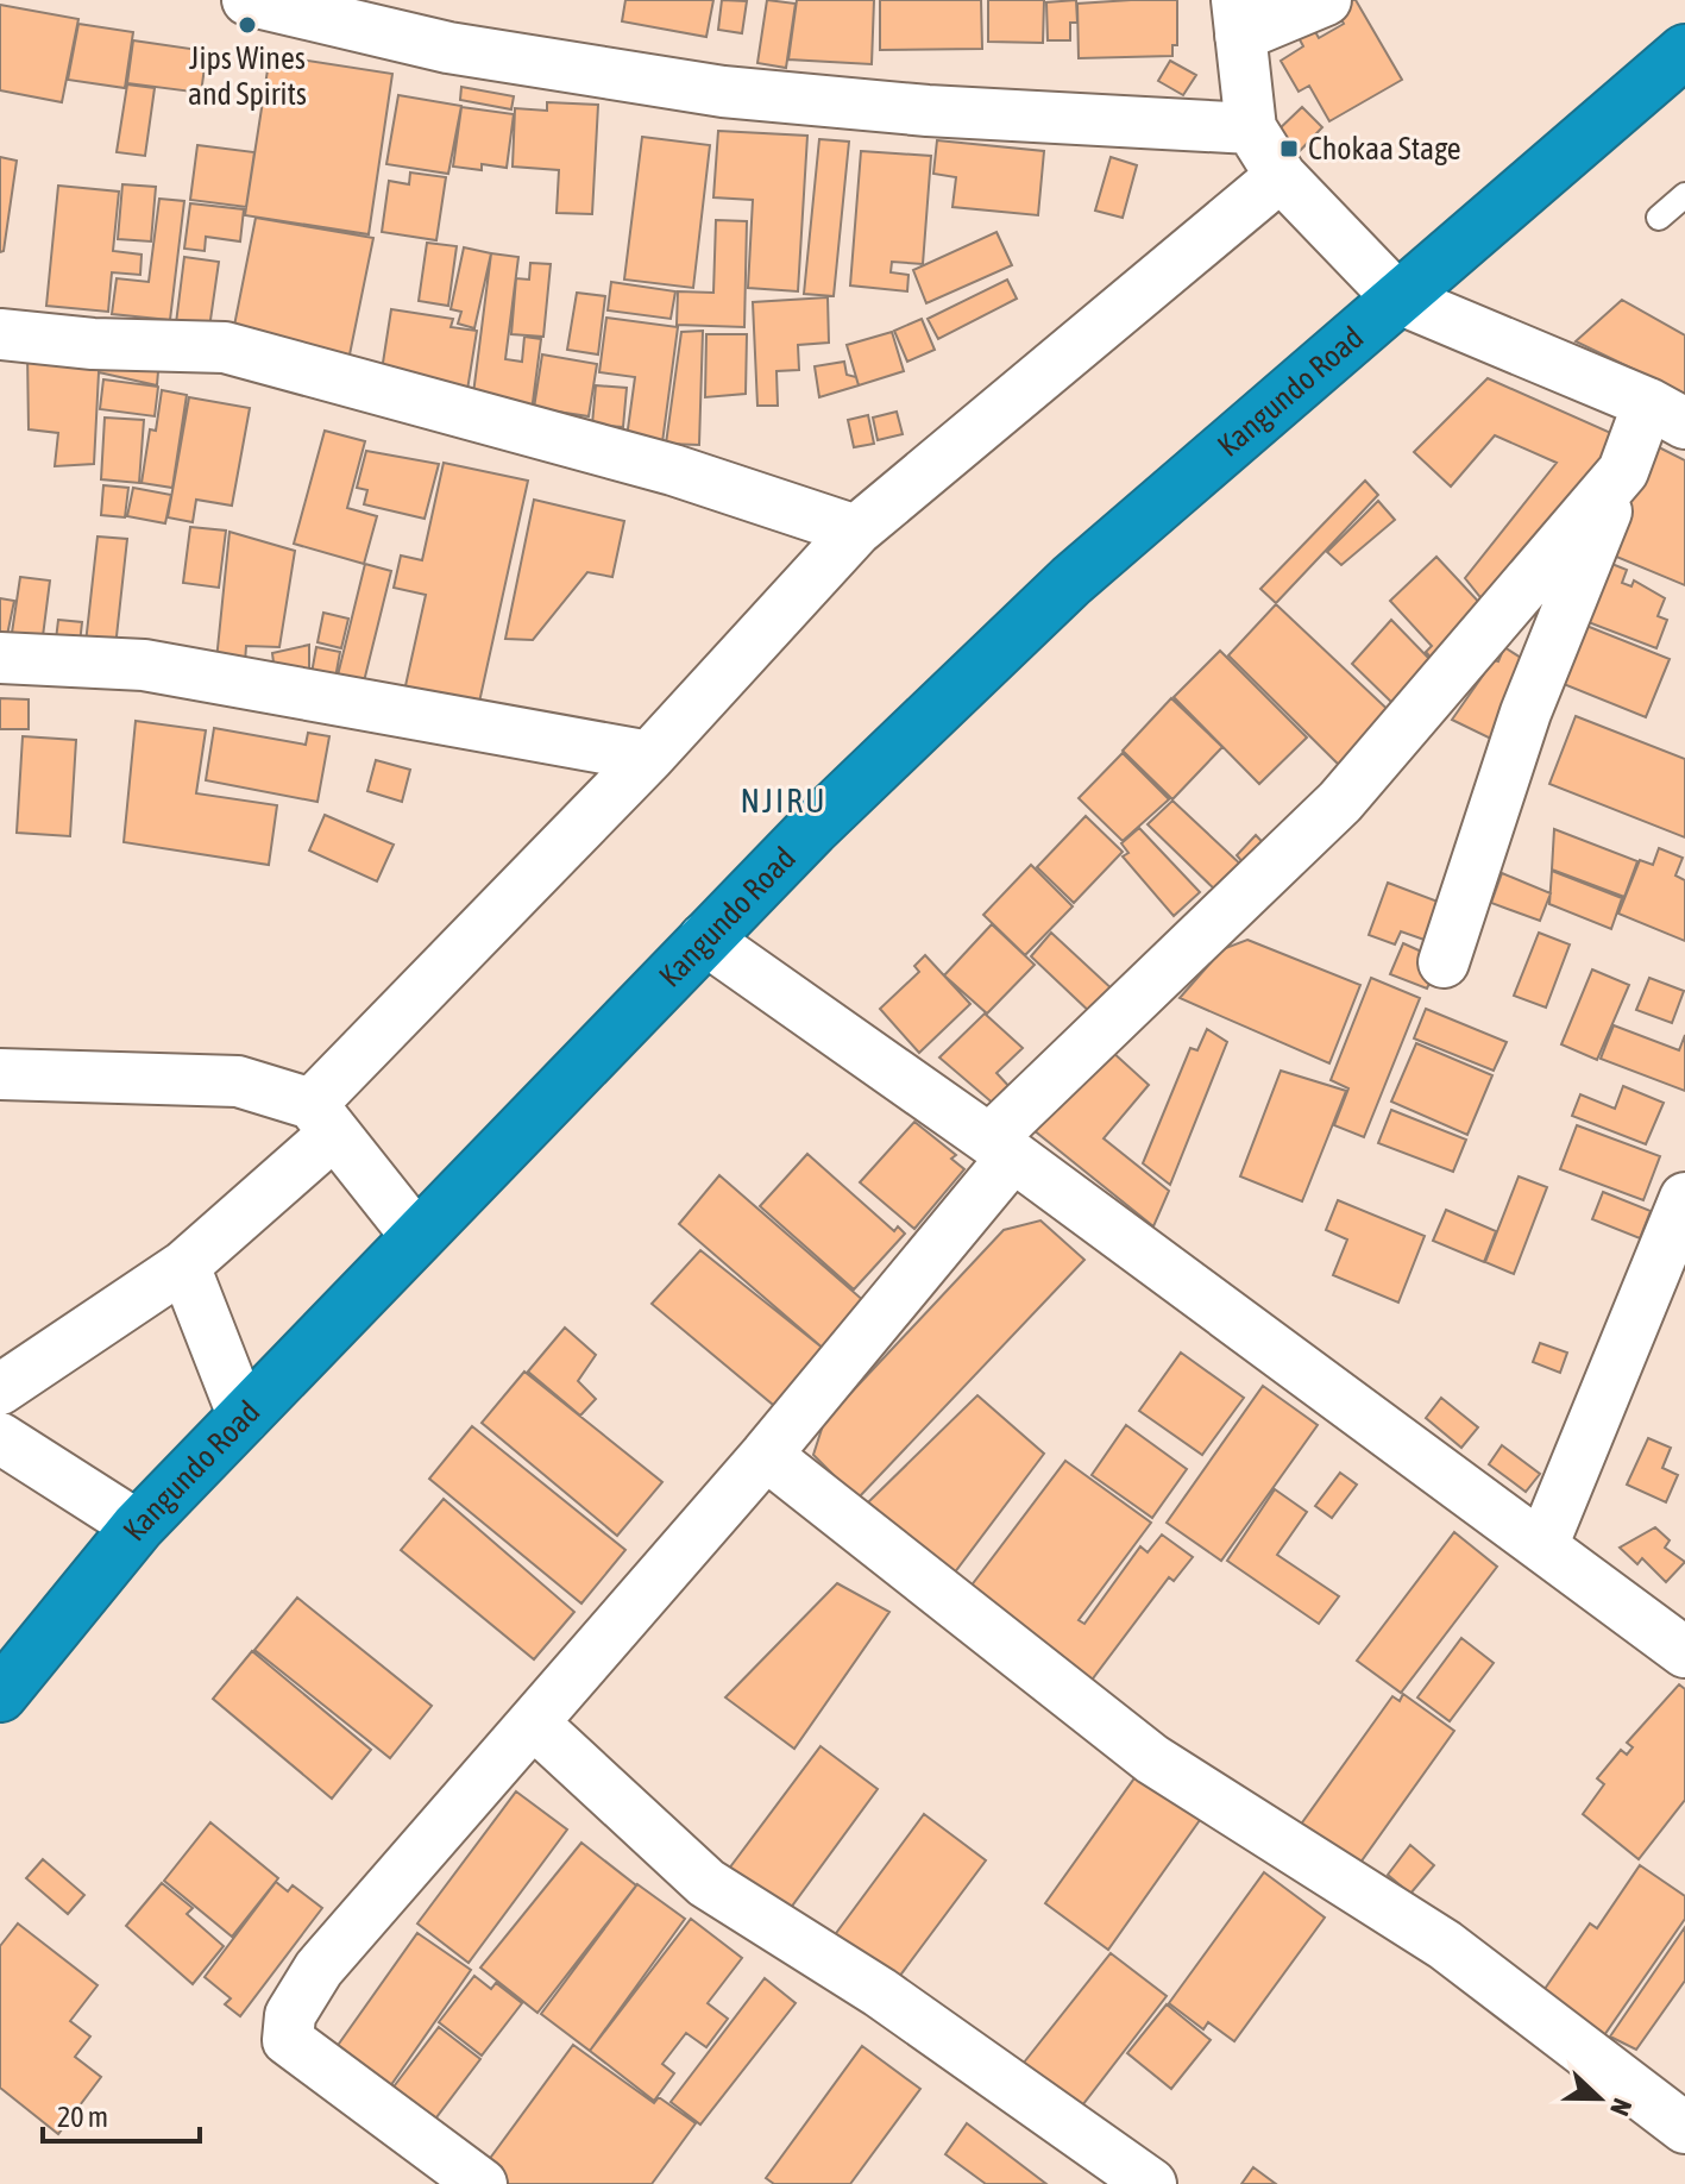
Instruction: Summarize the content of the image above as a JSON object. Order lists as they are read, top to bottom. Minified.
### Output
{"streets":{"highway":["Kangundo Road"]},"districts":["NJIRU"],"places":{"other":["Jips Wines and Spirits"],"transit":["Chokaa Stage"]},"scale_bar":"20 m","north":"right"}
